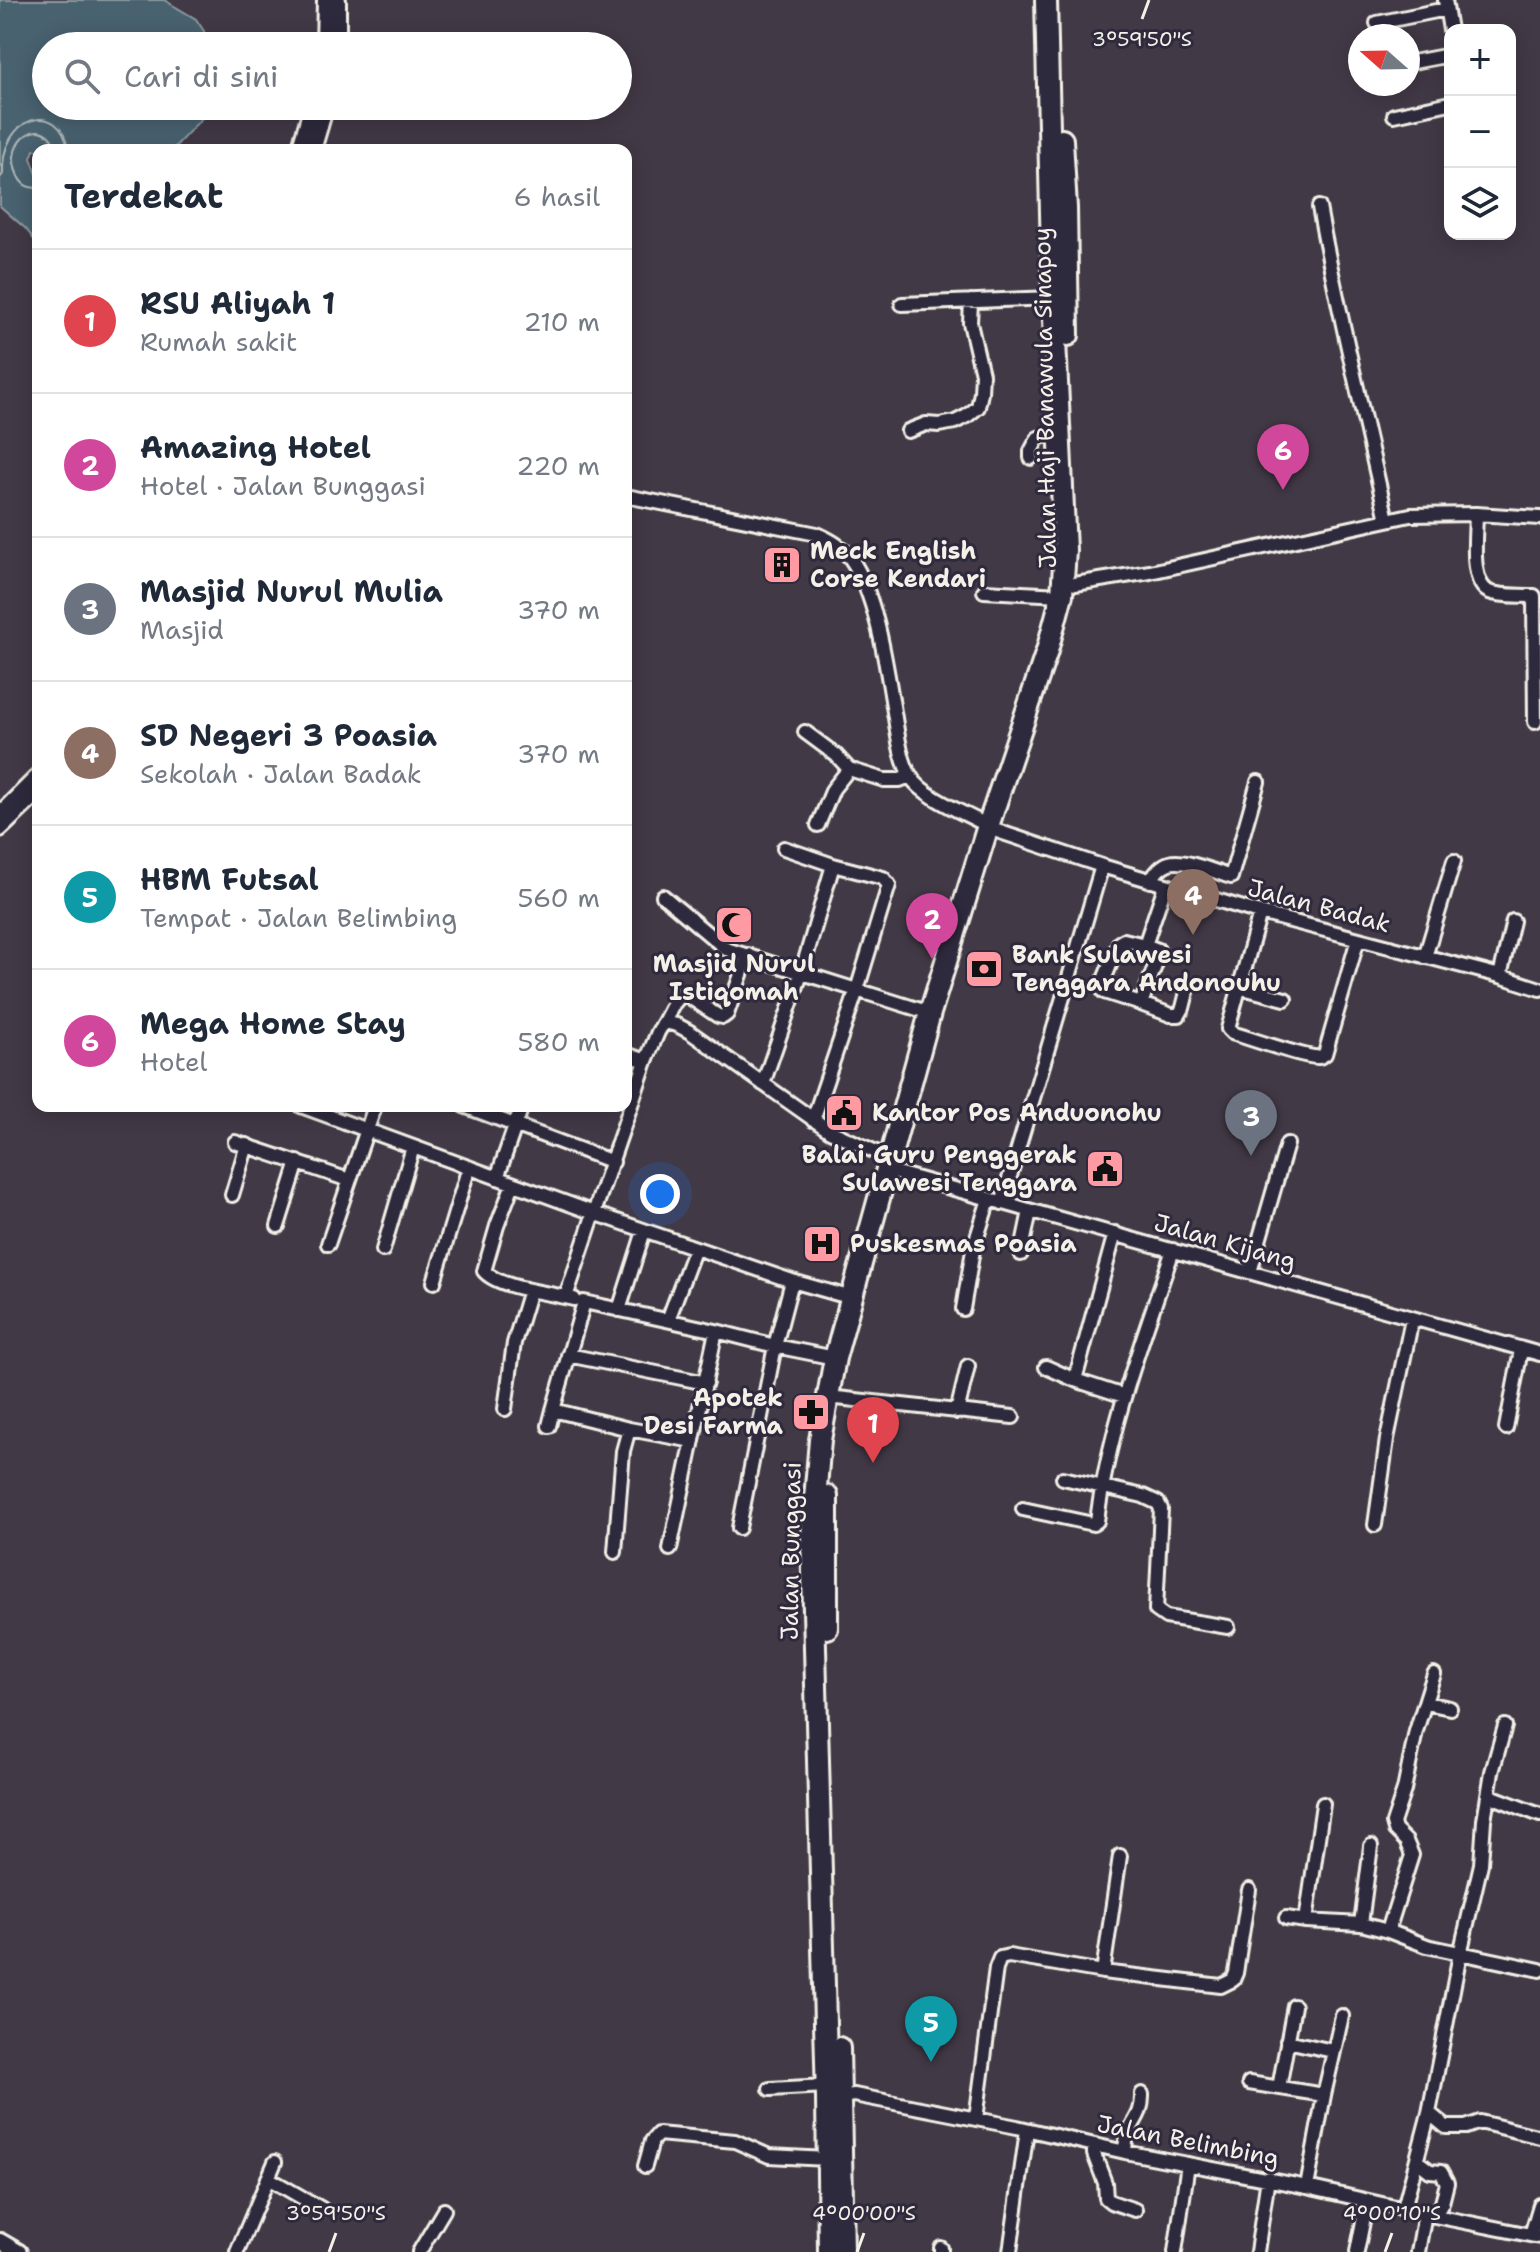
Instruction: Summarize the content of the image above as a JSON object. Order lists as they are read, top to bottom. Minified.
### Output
{"streets":{"highway":["Jalan Haji Banawula Sinapoy","Jalan Bunggasi"],"street":["Jalan Badak","Jalan Kijang","Jalan Belimbing"]},"crossings":[["Jalan Haji Banawula Sinapoy","Jalan Badak"],["Jalan Haji Banawula Sinapoy","Jalan Bunggasi"],["Jalan Badak","Jalan Bunggasi"],["Jalan Kijang","Jalan Bunggasi"],["Jalan Bunggasi","Jalan Belimbing"]],"places":{"building":["Meck English Corse Kendari"],"mosque":["Masjid Nurul Istiqomah"],"bank":["Bank Sulawesi Tenggara Andonouhu"],"public building":["Kantor Pos Anduonohu","Balai Guru Penggerak Sulawesi Tenggara"],"hospital":["Puskesmas Poasia"],"pharmacy":["Apotek Desi Farma"]},"north":"left","page":{"map_buttons":["+","−"],"search":"Cari di sini","heading":["Terdekat","6 hasil"],"list":[{"mark":"1","name":"RSU Aliyah 1","note":"Rumah sakit","value":"210 m"},{"mark":"2","name":"Amazing Hotel","note":"Hotel · Jalan Bunggasi","value":"220 m"},{"mark":"3","name":"Masjid Nurul Mulia","note":"Masjid","value":"370 m"},{"mark":"4","name":"SD Negeri 3 Poasia","note":"Sekolah · Jalan Badak","value":"370 m"},{"mark":"5","name":"HBM Futsal","note":"Tempat · Jalan Belimbing","value":"560 m"},{"mark":"6","name":"Mega Home Stay","note":"Hotel","value":"580 m"}],"pins":["6","4","2","3","1","5"]},"coordinates":["3°59'50\"S","4°00'00\"S","4°00'10\"S"]}
